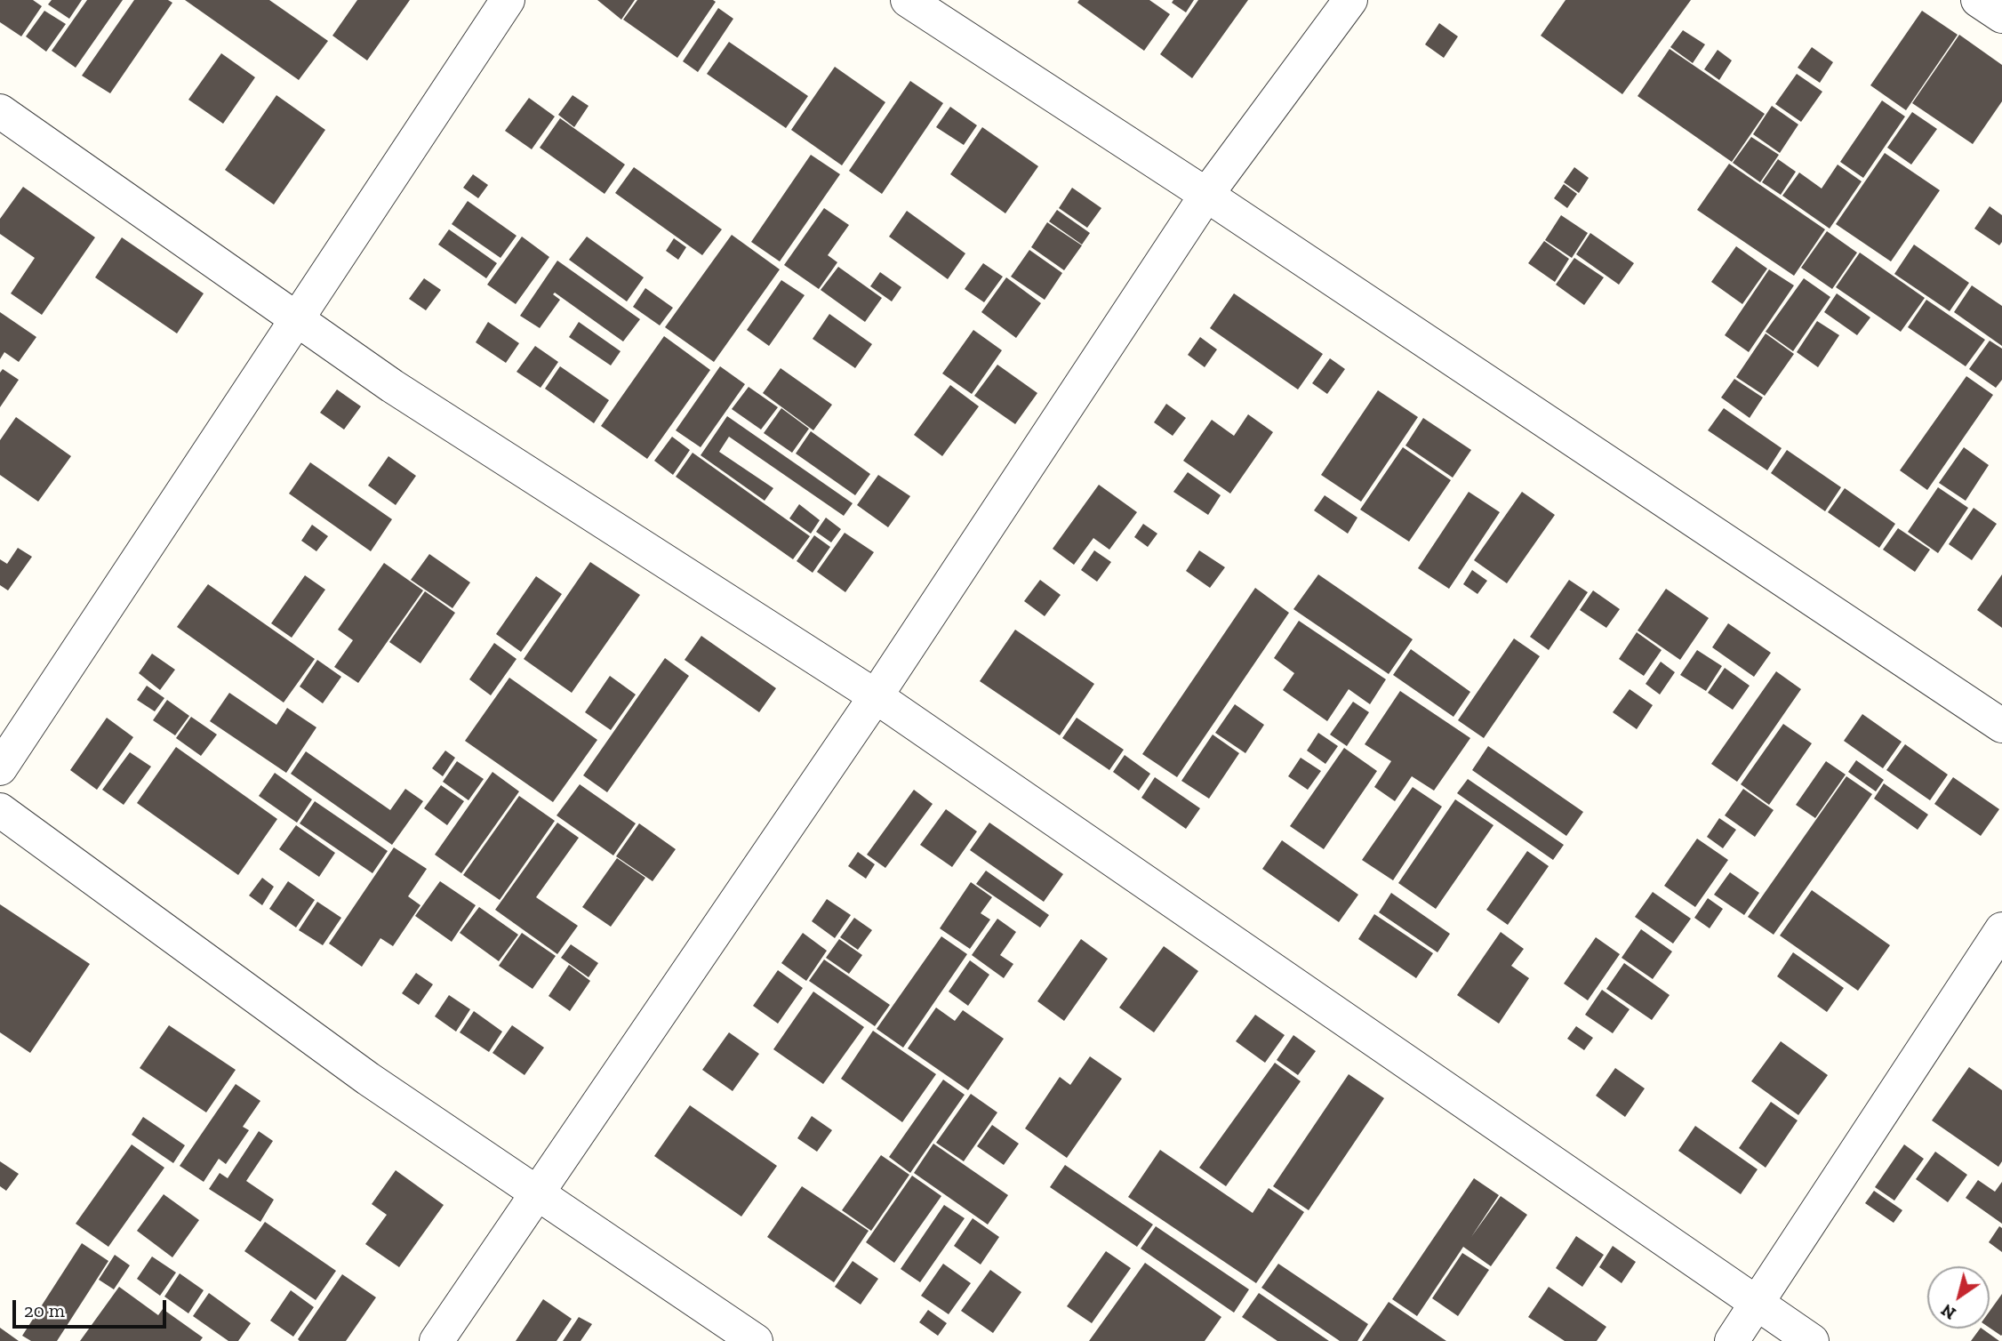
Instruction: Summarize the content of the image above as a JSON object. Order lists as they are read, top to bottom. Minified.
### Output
{"scale_bar":"20 m","north":"bottom left"}
